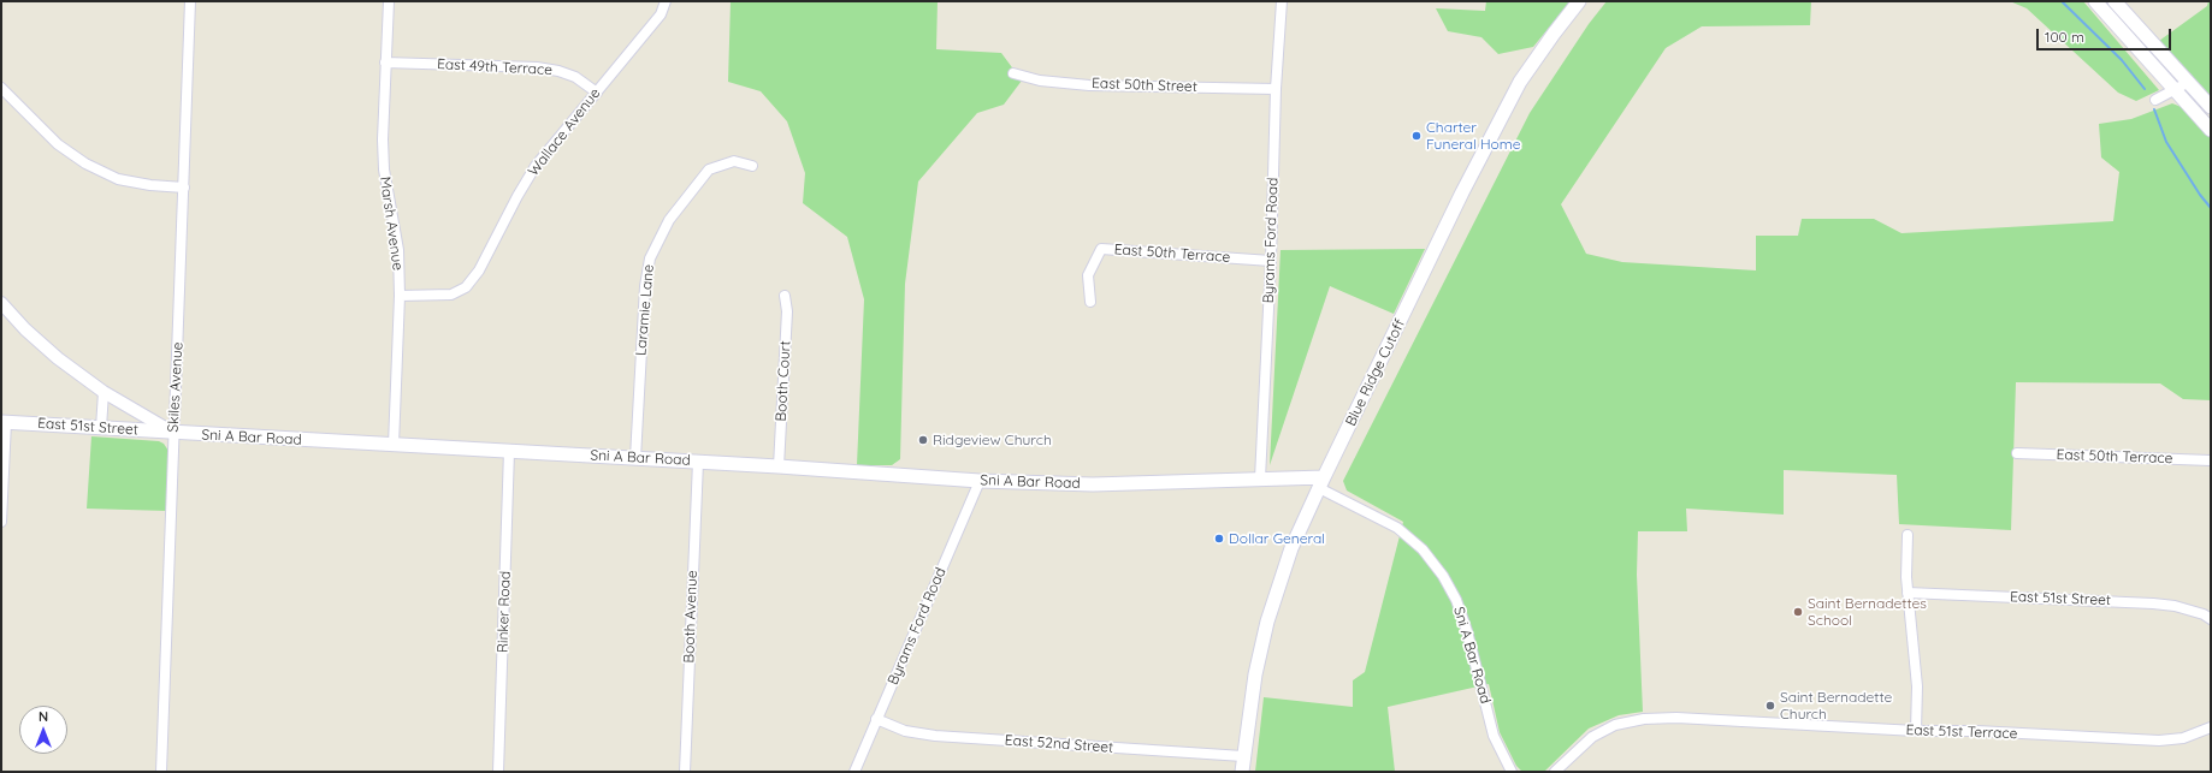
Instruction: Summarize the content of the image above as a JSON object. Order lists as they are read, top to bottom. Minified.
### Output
{"streets":{"main road":["Blue Ridge Cutoff","East 51st Street","Sni A Bar Road"],"street":["East 49th Terrace","East 50th Street","Wallace Avenue","Marsh Avenue","Byrams Ford Road","East 50th Terrace","Laramie Lane","Booth Court","Skiles Avenue","Rinker Road","Booth Avenue","East 51st Terrace","East 52nd Street"]},"crossings":[["East 49th Terrace","Wallace Avenue"],["East 49th Terrace","Marsh Avenue"],["East 50th Street","Byrams Ford Road"],["Wallace Avenue","Marsh Avenue"],["Marsh Avenue","Sni A Bar Road"],["Byrams Ford Road","East 50th Terrace"],["Byrams Ford Road","Sni A Bar Road"],["Byrams Ford Road","East 52nd Street"],["Laramie Lane","Sni A Bar Road"],["Blue Ridge Cutoff","Sni A Bar Road"],["Blue Ridge Cutoff","East 52nd Street"],["Booth Court","Sni A Bar Road"],["Skiles Avenue","East 51st Street"],["Skiles Avenue","Sni A Bar Road"],["East 51st Street","Sni A Bar Road"],["Sni A Bar Road","Rinker Road"],["Sni A Bar Road","Booth Avenue"]],"places":["Charter Funeral Home","Ridgeview Church","Dollar General","Saint Bernadettes School","Saint Bernadette Church"],"scale_bar":"100 m","north":"top"}
